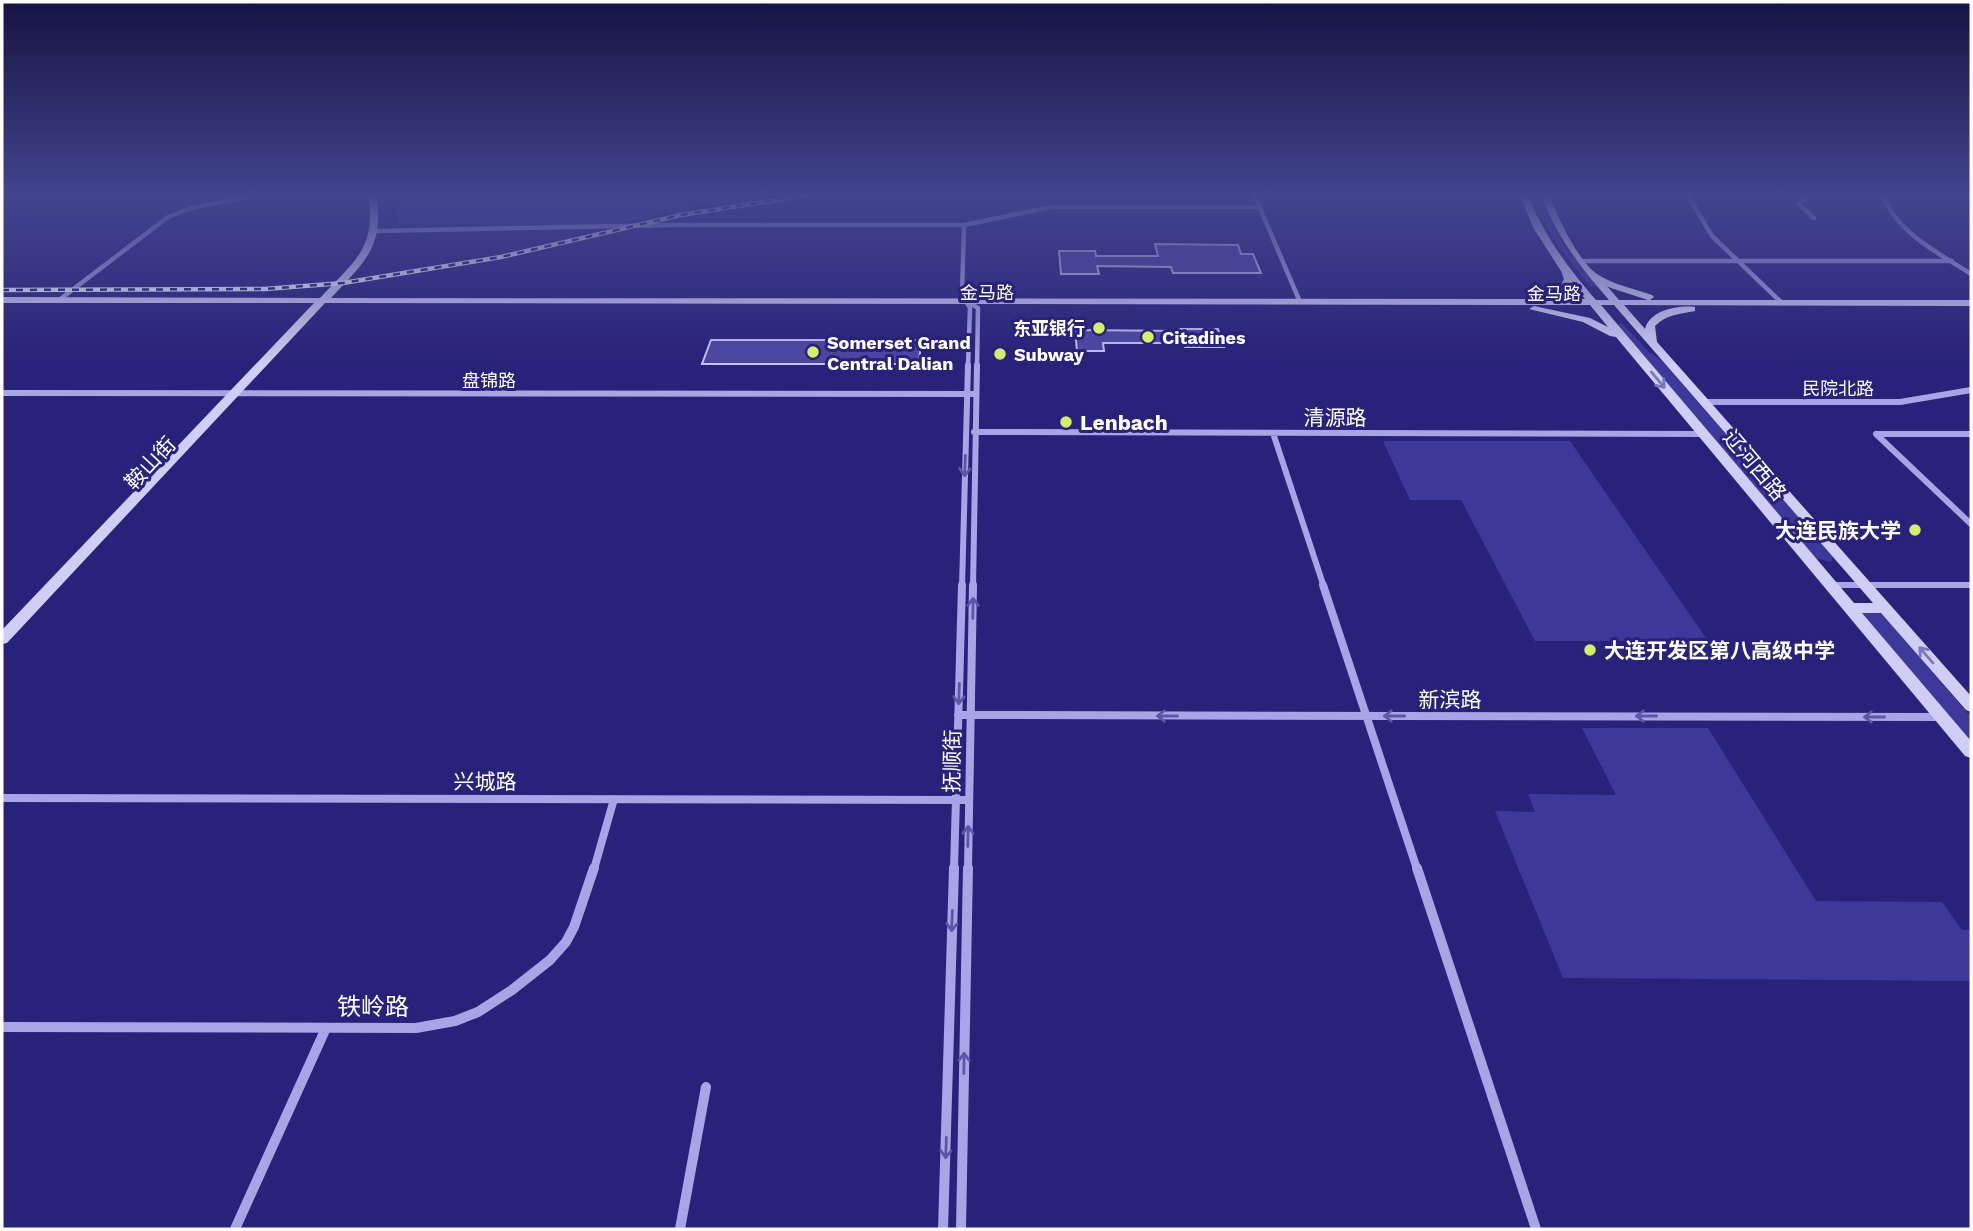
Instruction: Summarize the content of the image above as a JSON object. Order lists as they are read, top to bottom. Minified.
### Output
{"streets":{"main road":["金马路","鞍山街","辽河西路"],"street":["盘锦路","民院北路","清源路","新滨路","抚顺街","兴城路","铁岭路"]},"crossings":[["金马路","鞍山街"],["金马路","辽河西路"],["金马路","抚顺街"],["盘锦路","鞍山街"],["盘锦路","抚顺街"],["民院北路","辽河西路"],["清源路","辽河西路"],["清源路","抚顺街"],["辽河西路","新滨路"],["新滨路","抚顺街"],["抚顺街","兴城路"],["兴城路","铁岭路"]],"one_way":["新滨路"],"places":["东亚银行","Citadines","Somerset Grand Central Dalian","Subway","Lenbach","大连民族大学","大连开发区第八高级中学"]}
